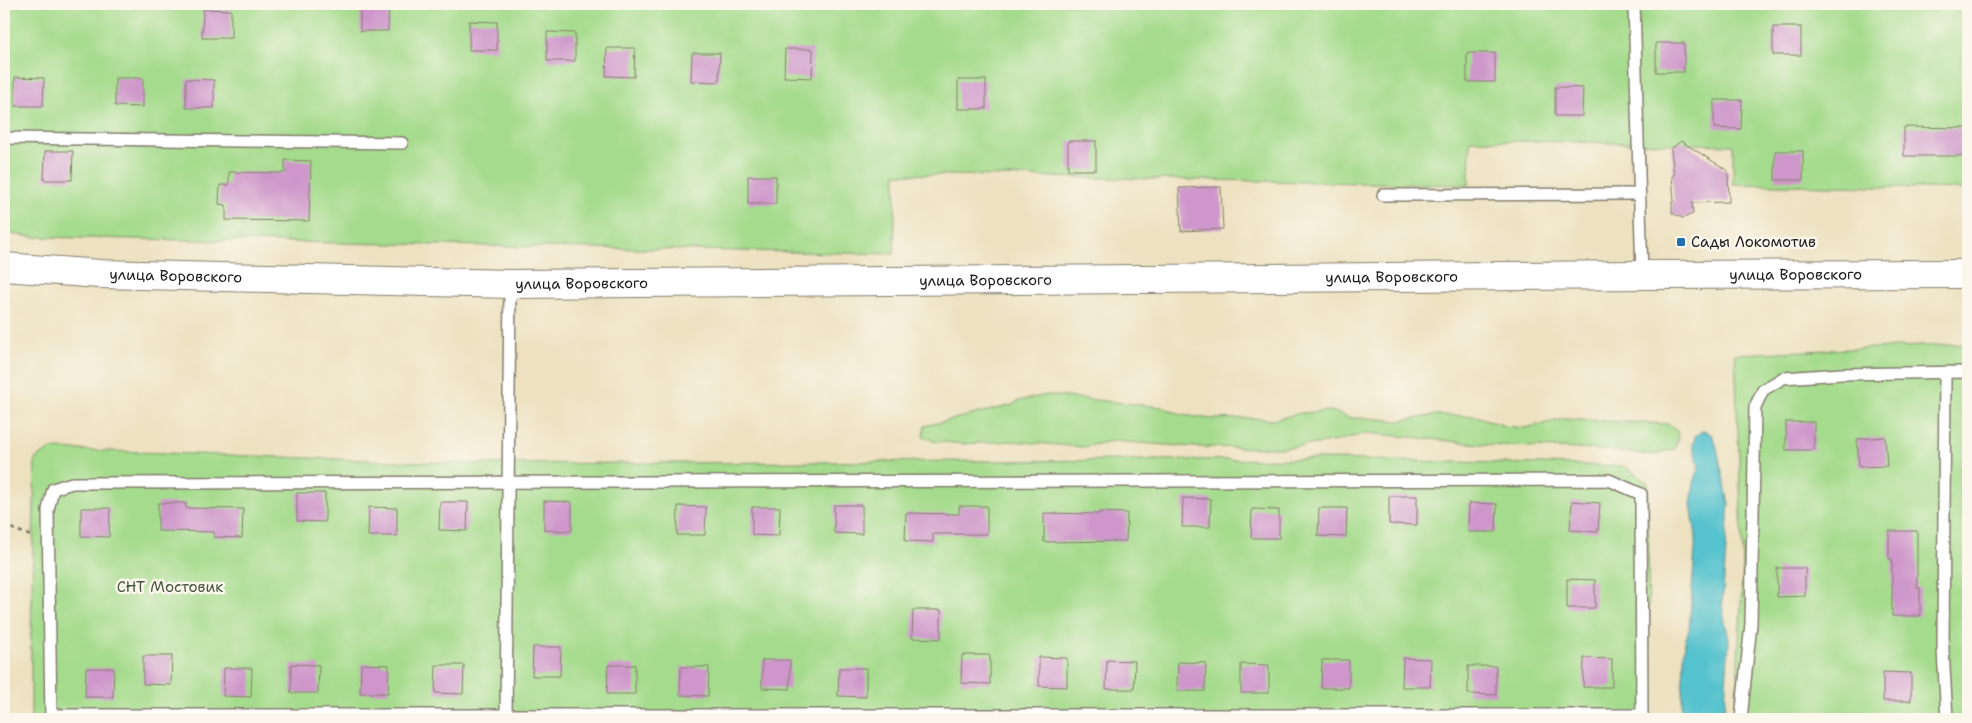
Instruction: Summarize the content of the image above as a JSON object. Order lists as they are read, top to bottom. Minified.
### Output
{"streets":{"main road":["улица Воровского"]},"parks":["СНТ Мостовик"],"places":{"transit":["Сады Локомотив"]}}
